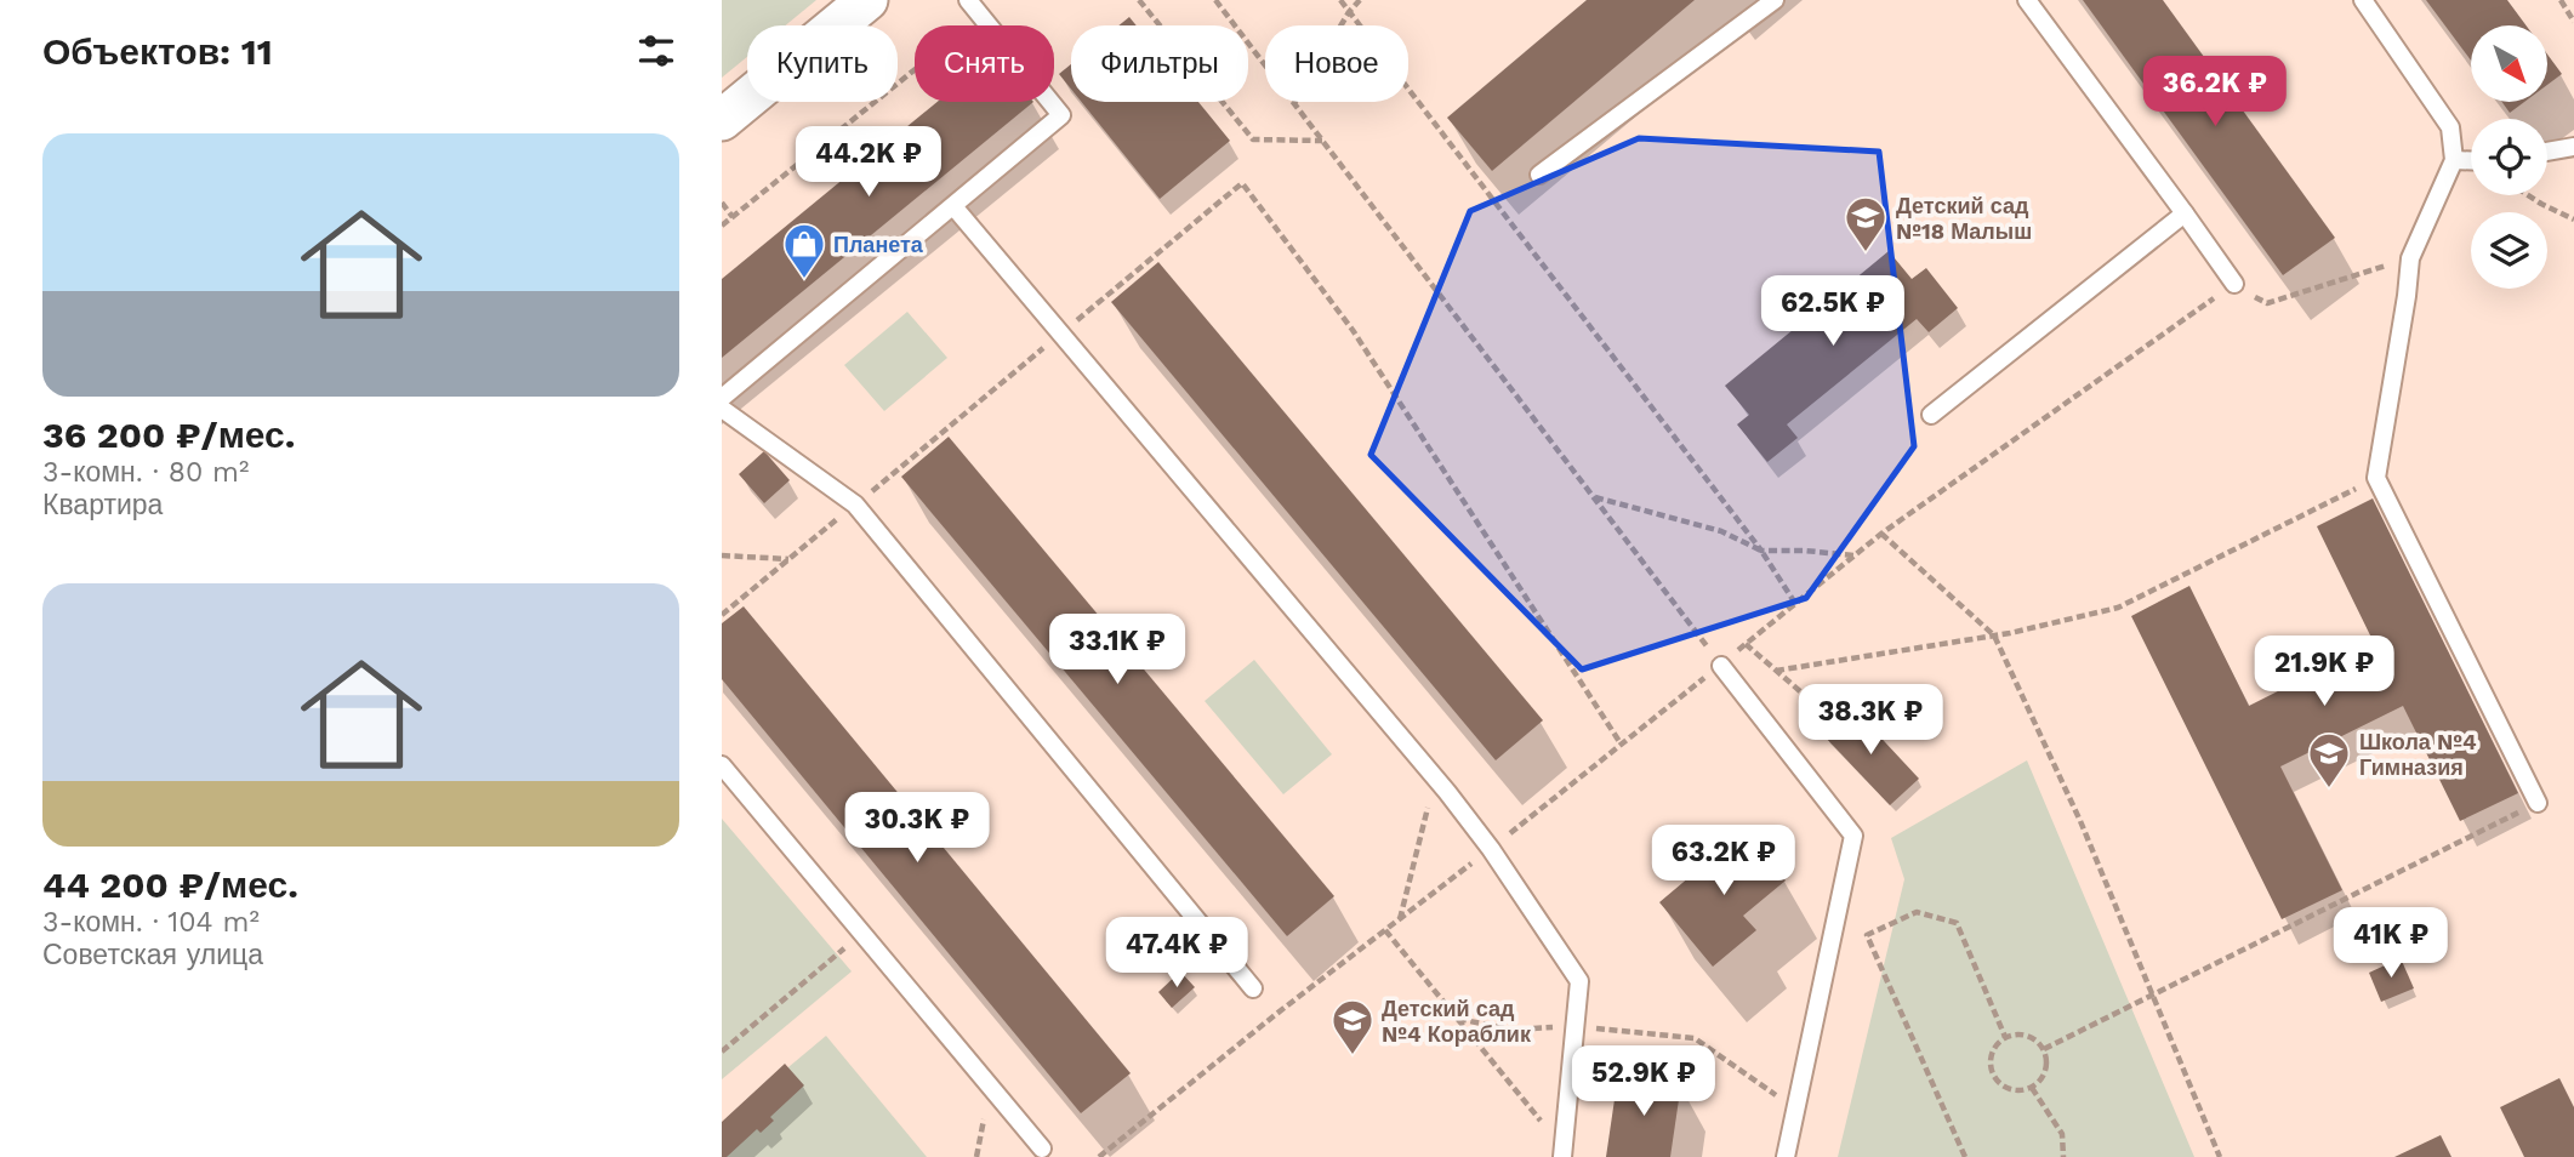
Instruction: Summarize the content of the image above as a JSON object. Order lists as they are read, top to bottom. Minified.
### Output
{"places":{"school or university":["Детский сад №18 Малыш","Школа №4 Гимназия","Детский сад №4 Кораблик"],"shop":["Планета"]},"north":"bottom right","page":{"heading":"Объектов: 11","chip":["Купить","Снять","Фильтры","Новое"],"price":["36.2K ₽","44.2K ₽","62.5K ₽","33.1K ₽","21.9K ₽","38.3K ₽","30.3K ₽","63.2K ₽","41K ₽","47.4K ₽","52.9K ₽"],"list":[{"name":"36 200 ₽/мес.","note":"3-комн. · 80 m² · Квартира"},{"name":"44 200 ₽/мес.","note":"3-комн. · 104 m² · Советская улица"}]}}
